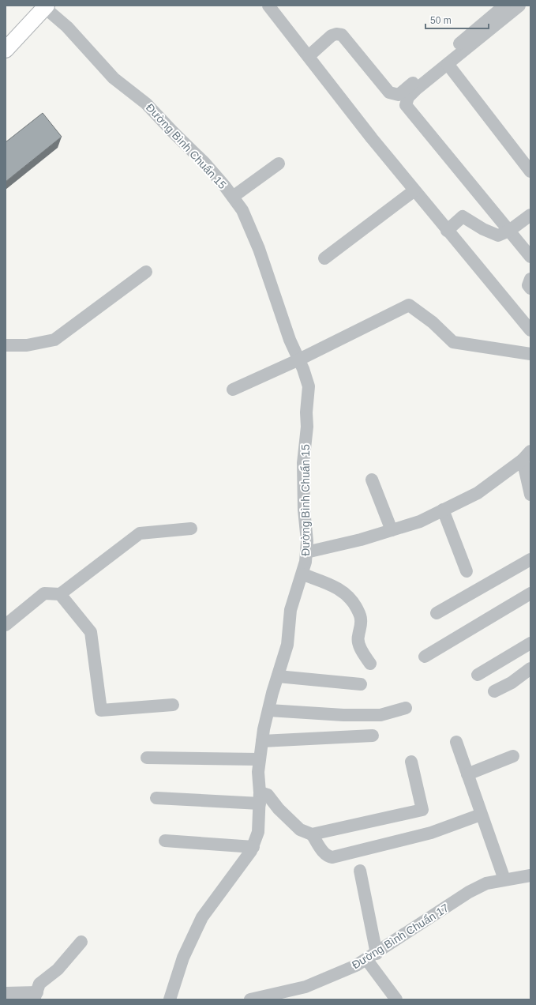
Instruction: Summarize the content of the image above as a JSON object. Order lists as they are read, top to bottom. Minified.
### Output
{"streets":{"street":["Đường Bình Chuẩn 15","Đường Bình Chuẩn 17"]},"scale_bar":"50 m"}
